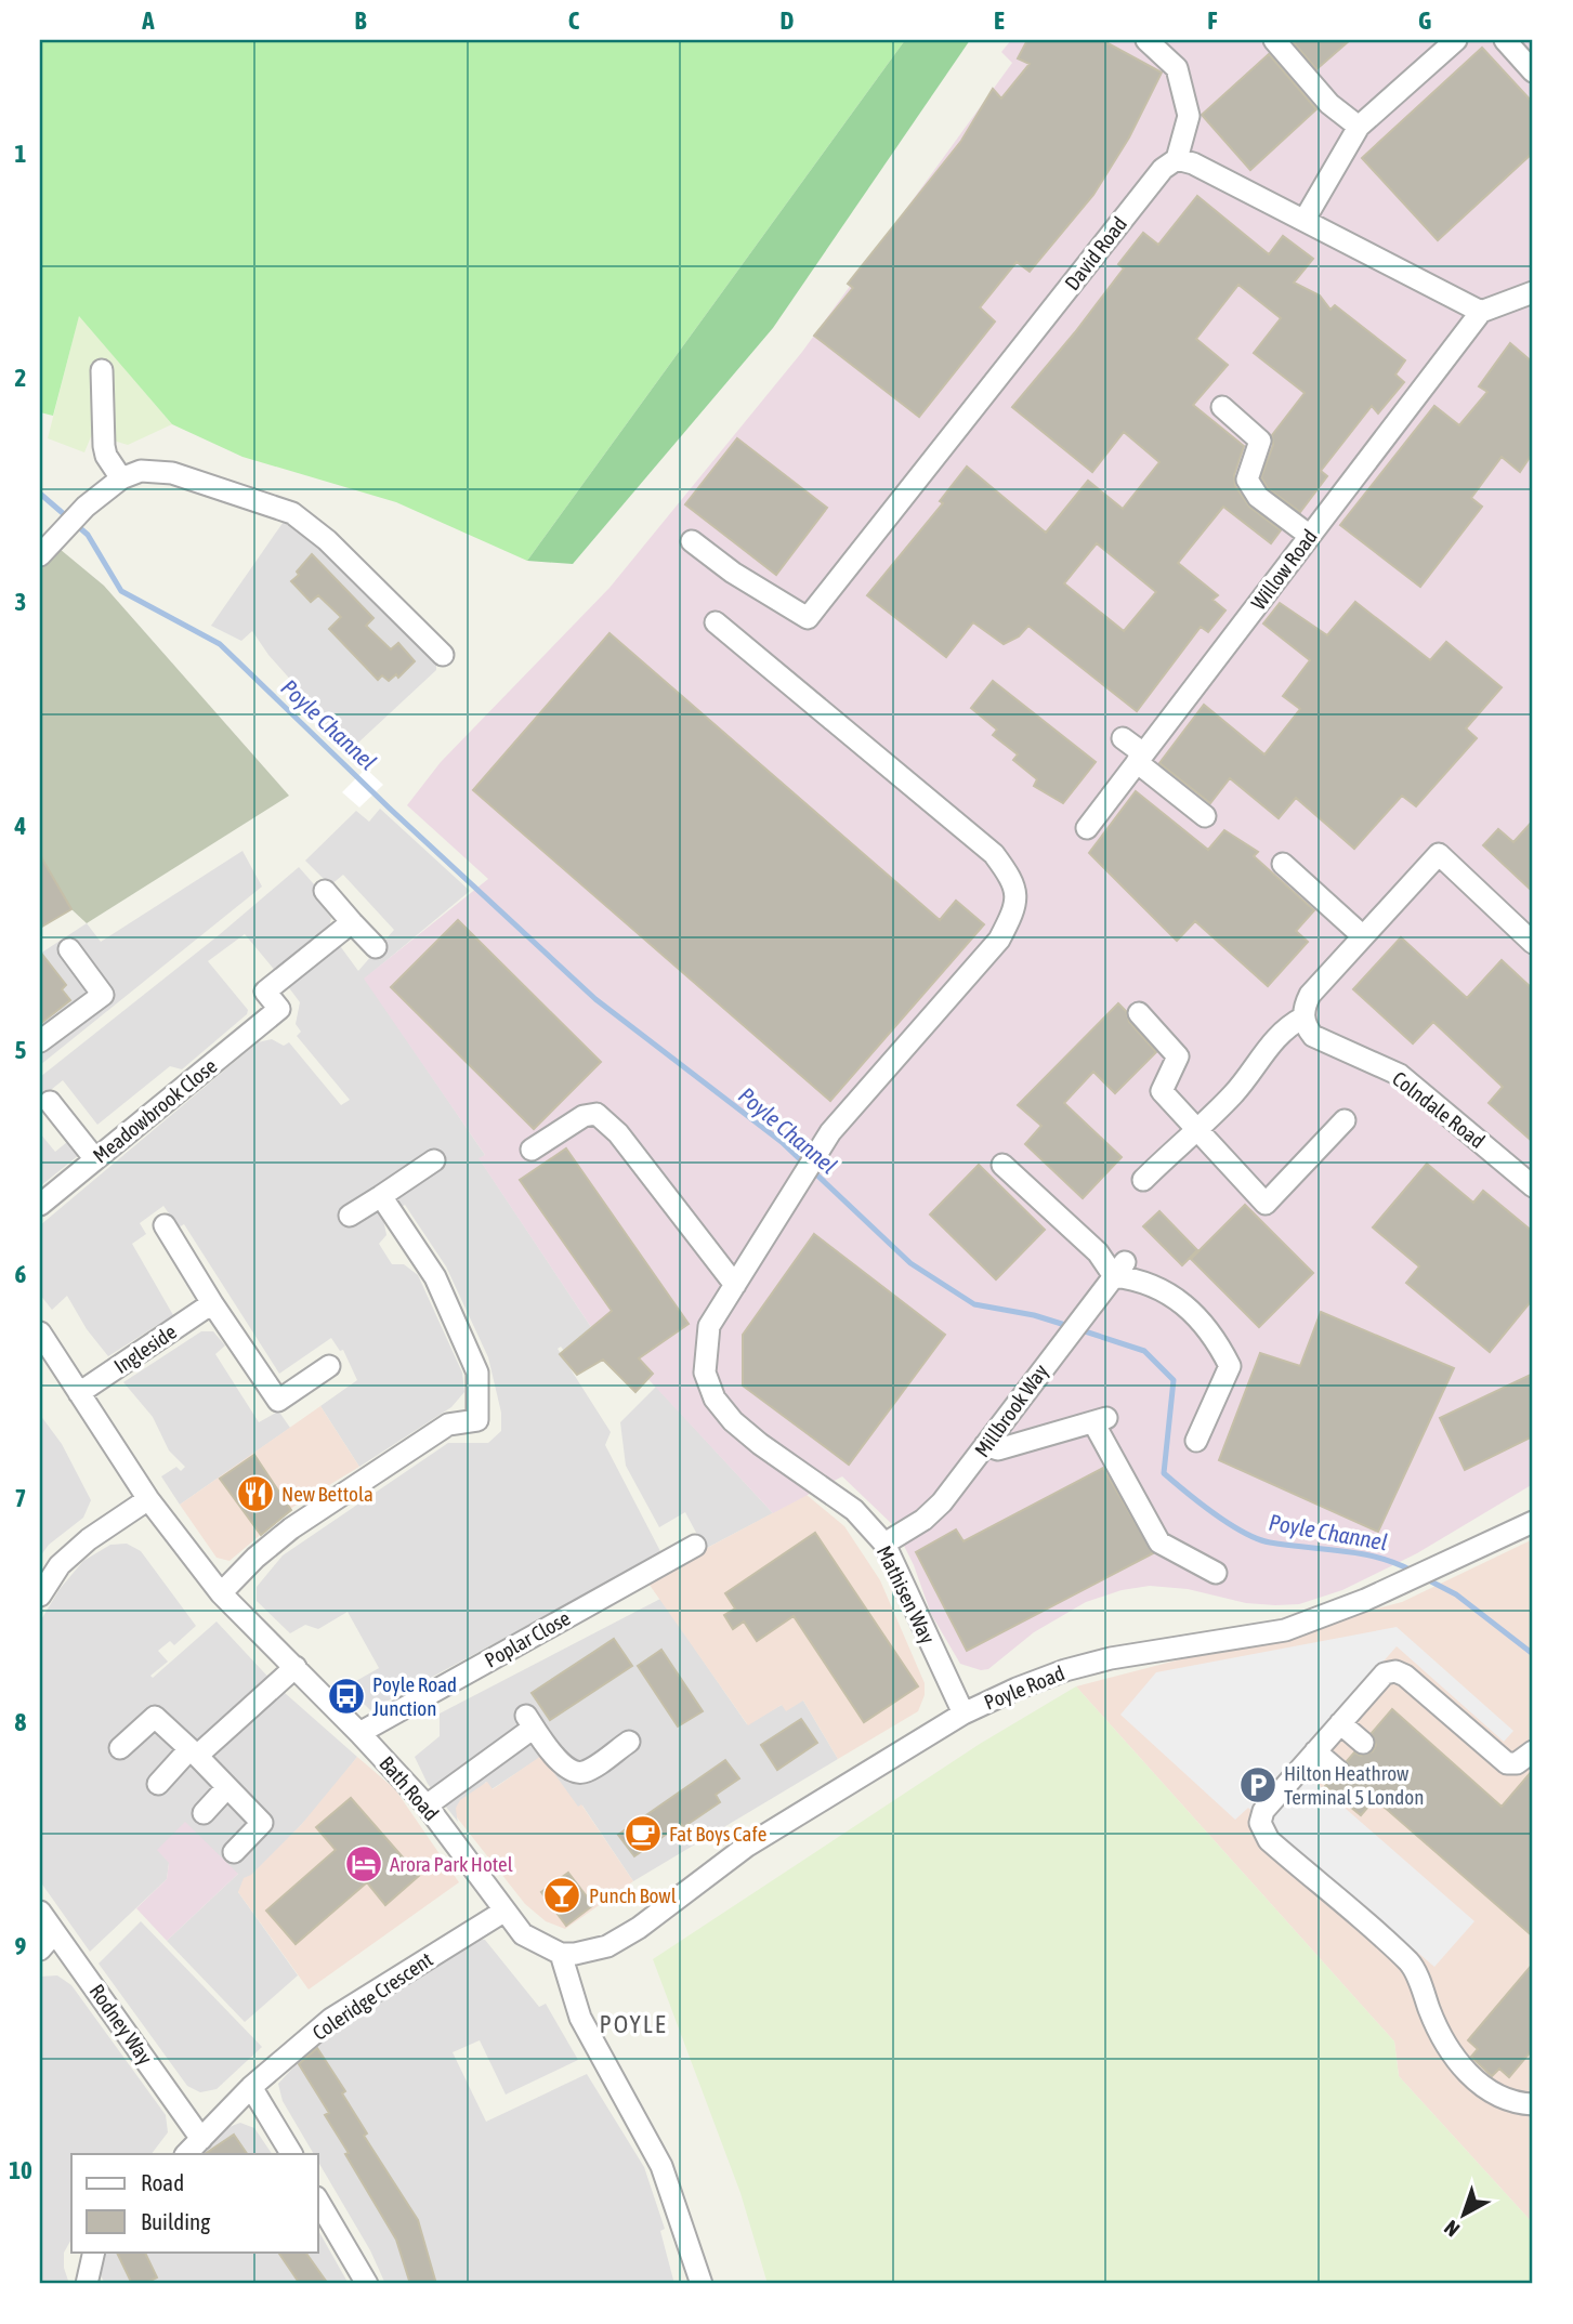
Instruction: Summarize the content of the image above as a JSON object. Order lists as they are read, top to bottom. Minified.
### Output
{"streets":{"street":["David Road","Willow Road","Colndale Road","Meadowbrook Close","Ingleside","Millbrook Way","Mathisen Way","Poplar Close","Poyle Road","Bath Road","Coleridge Crescent","Rodney Way"]},"crossings":[["Ingleside","Bath Road"],["Millbrook Way","Mathisen Way"],["Mathisen Way","Poyle Road"],["Poplar Close","Bath Road"],["Poyle Road","Bath Road"],["Bath Road","Coleridge Crescent"],["Coleridge Crescent","Rodney Way"]],"districts":["POYLE"],"water":["Poyle Channel"],"places":{"restaurant":["New Bettola"],"bus stop":["Poyle Road Junction"],"parking":["Hilton Heathrow Terminal 5 London"],"cafe":["Fat Boys Cafe"],"hotel":["Arora Park Hotel"],"bar":["Punch Bowl"]},"legend":["Road","Building"],"north":"bottom left","grid":{"columns":["A","B","C","D","E","F","G"],"rows":["1","2","3","4","5","6","7","8","9","10"]}}
